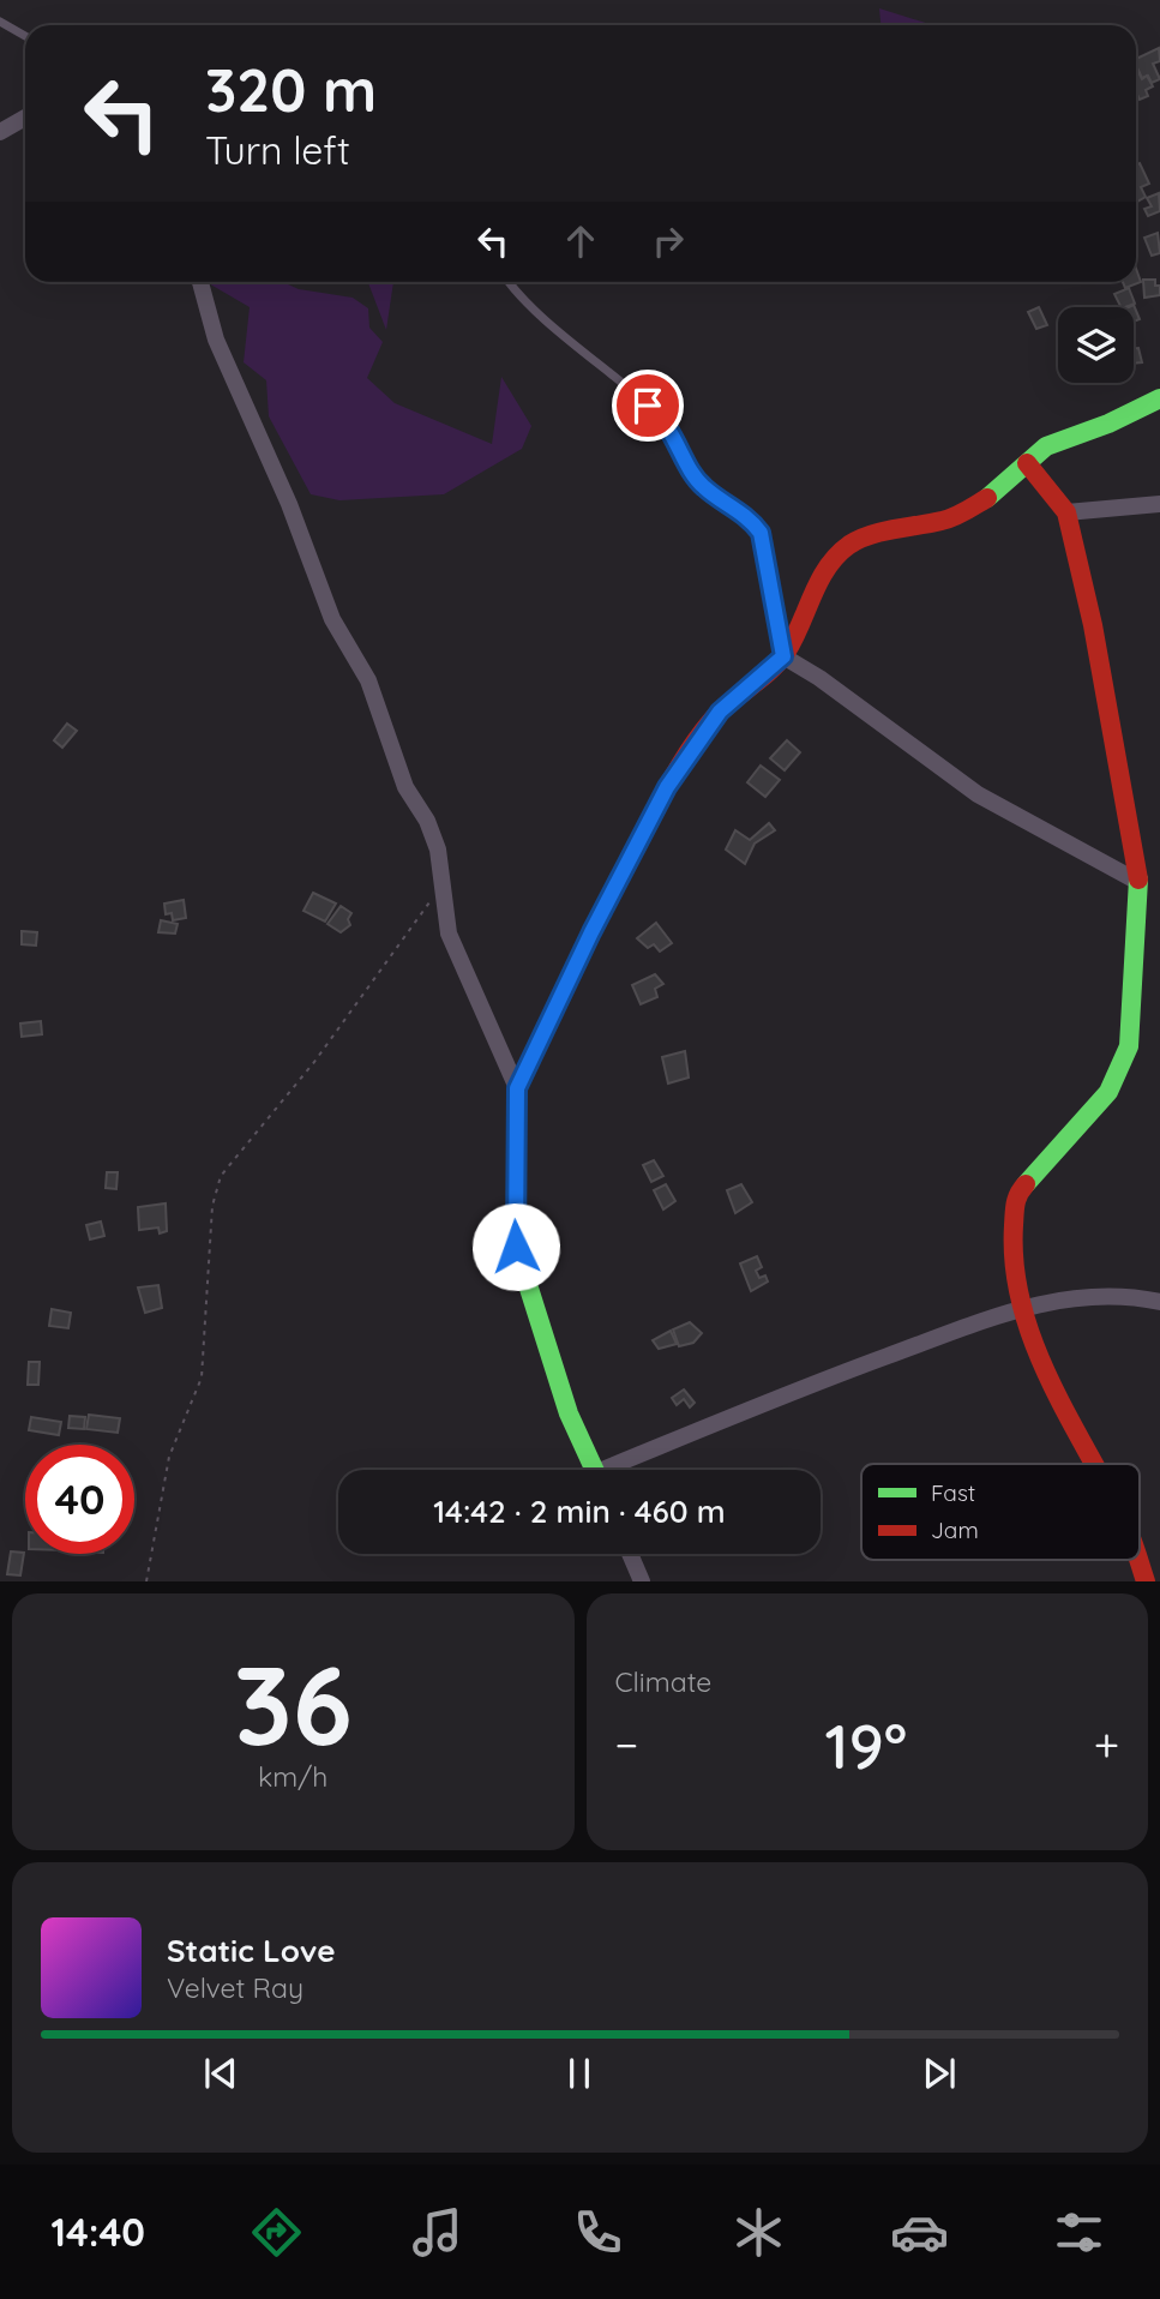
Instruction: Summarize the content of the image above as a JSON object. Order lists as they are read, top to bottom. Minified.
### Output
{"legend":["Fast","Jam"],"page":{"turn":["320 m","Turn left"],"limit":"40","trip":"14:42 · 2 min · 460 m","tile":[["36","km/h"],"Climate"],"heat":["−","19°","+"],"song":["Static Love","Velvet Ray"],"tabs":"14:40"}}
